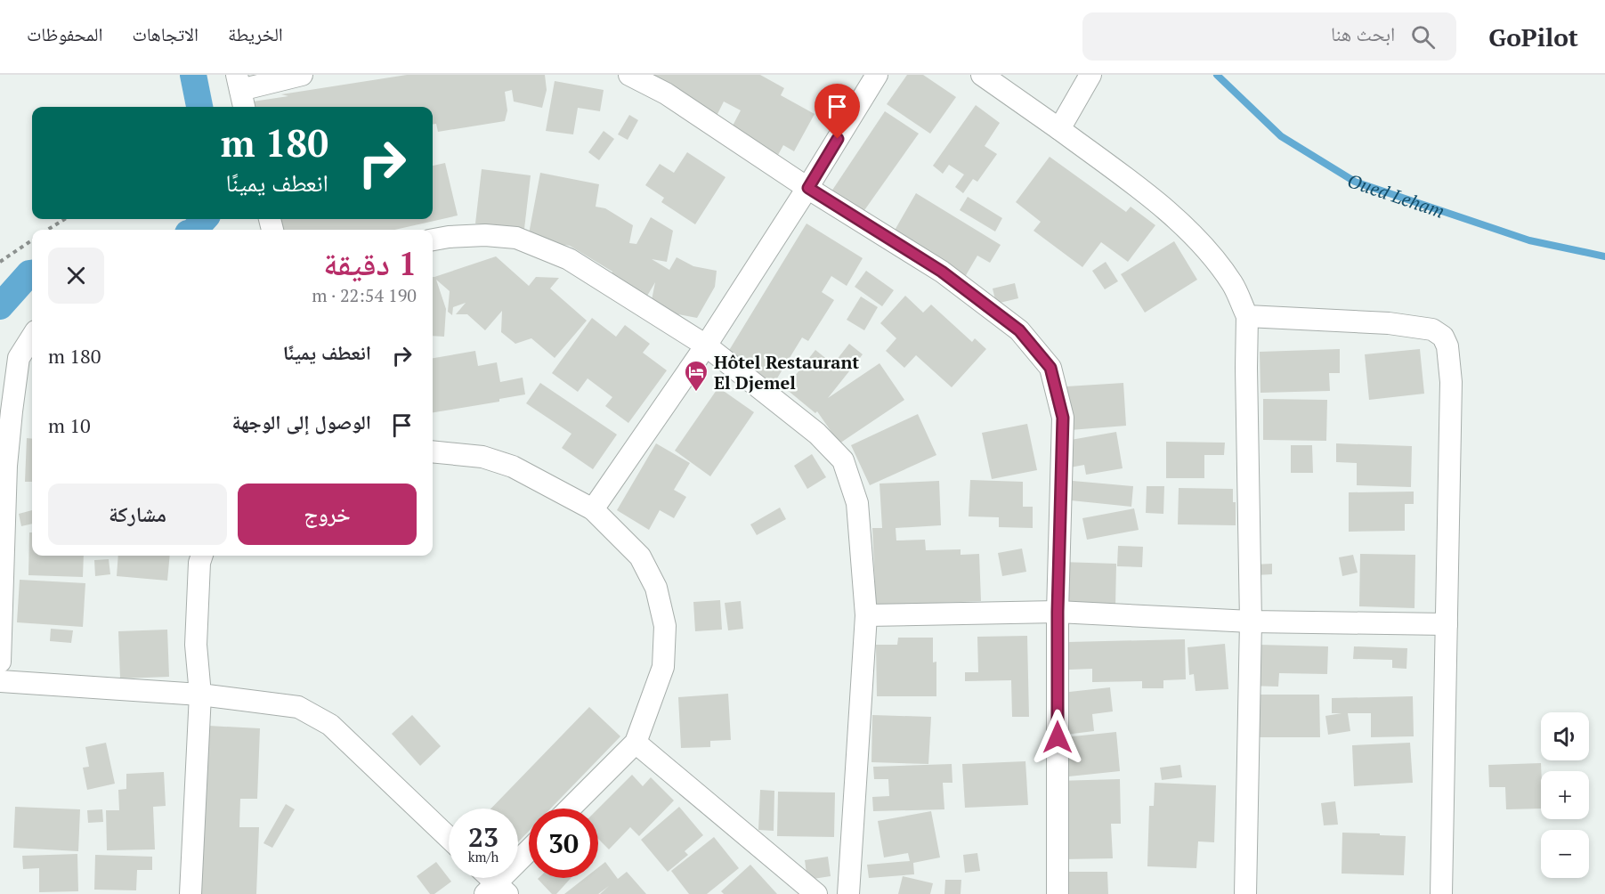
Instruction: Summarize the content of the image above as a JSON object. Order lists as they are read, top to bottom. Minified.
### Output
{"water":["Oued Leham"],"places":{"hotel":["Hôtel Restaurant El Djemel"]},"page":{"header":"GoPilot","search":"ابحث هنا","nav":["الخريطة","الاتجاهات","المحفوظات"],"turn":["180 m","انعطف يمينًا"],"heading":["1 دقيقة","190 m · 22:54"],"list":[{"name":"انعطف يمينًا","value":"180 m"},{"name":"الوصول إلى الوجهة","value":"10 m"}],"buttons":["خروج","مشاركة"],"map_buttons":["+","−"],"speed":"23 km/h","limit":"30"}}
